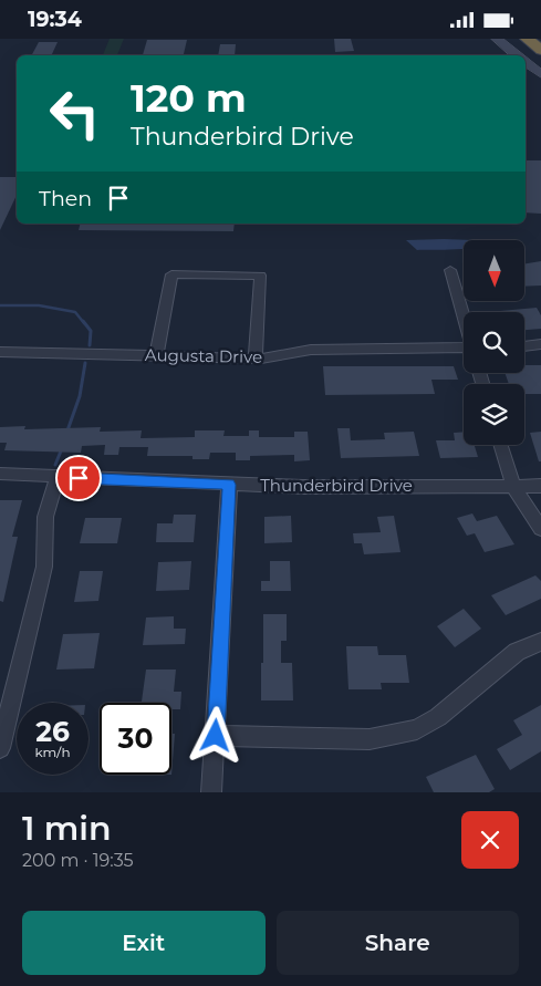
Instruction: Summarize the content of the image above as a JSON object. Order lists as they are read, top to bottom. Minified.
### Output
{"streets":{"street":["Augusta Drive","Thunderbird Drive"]},"north":"bottom","page":{"status":"19:34","turn":["120 m","Thunderbird Drive"],"then":"Then","speed":"26 km/h","limit":"30","heading":["1 min","200 m · 19:35"],"buttons":["Exit","Share"]}}
